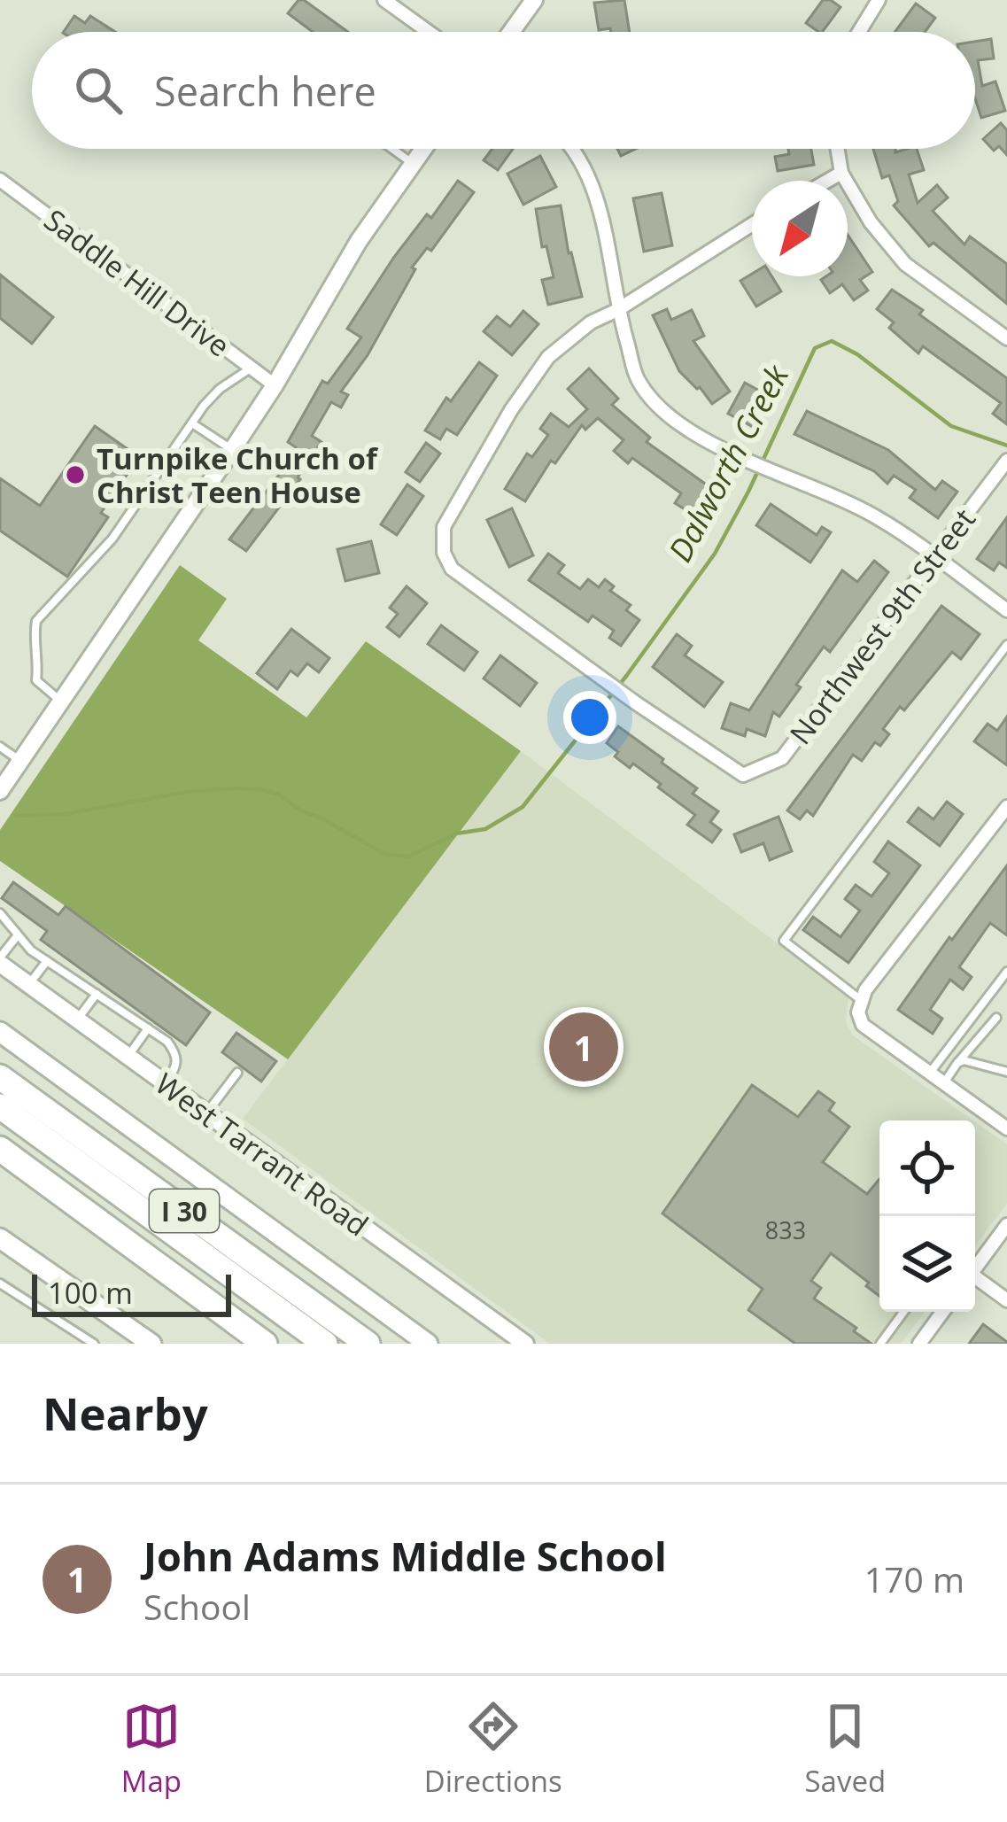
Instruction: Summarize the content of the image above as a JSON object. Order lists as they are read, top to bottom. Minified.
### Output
{"streets":{"highway":["I 30"],"street":["Saddle Hill Drive","Northwest 9th Street","West Tarrant Road"]},"water":["Dalworth Creek"],"places":["Turnpike Church of Christ Teen House"],"house_numbers":["833"],"scale_bar":"100 m","north":"bottom left","page":{"search":"Search here","pins":"1","scale":"100 m","heading":"Nearby","list":[{"mark":"1","name":"John Adams Middle School","note":"School","value":"170 m"}],"nav":["Map","Directions","Saved"]}}
